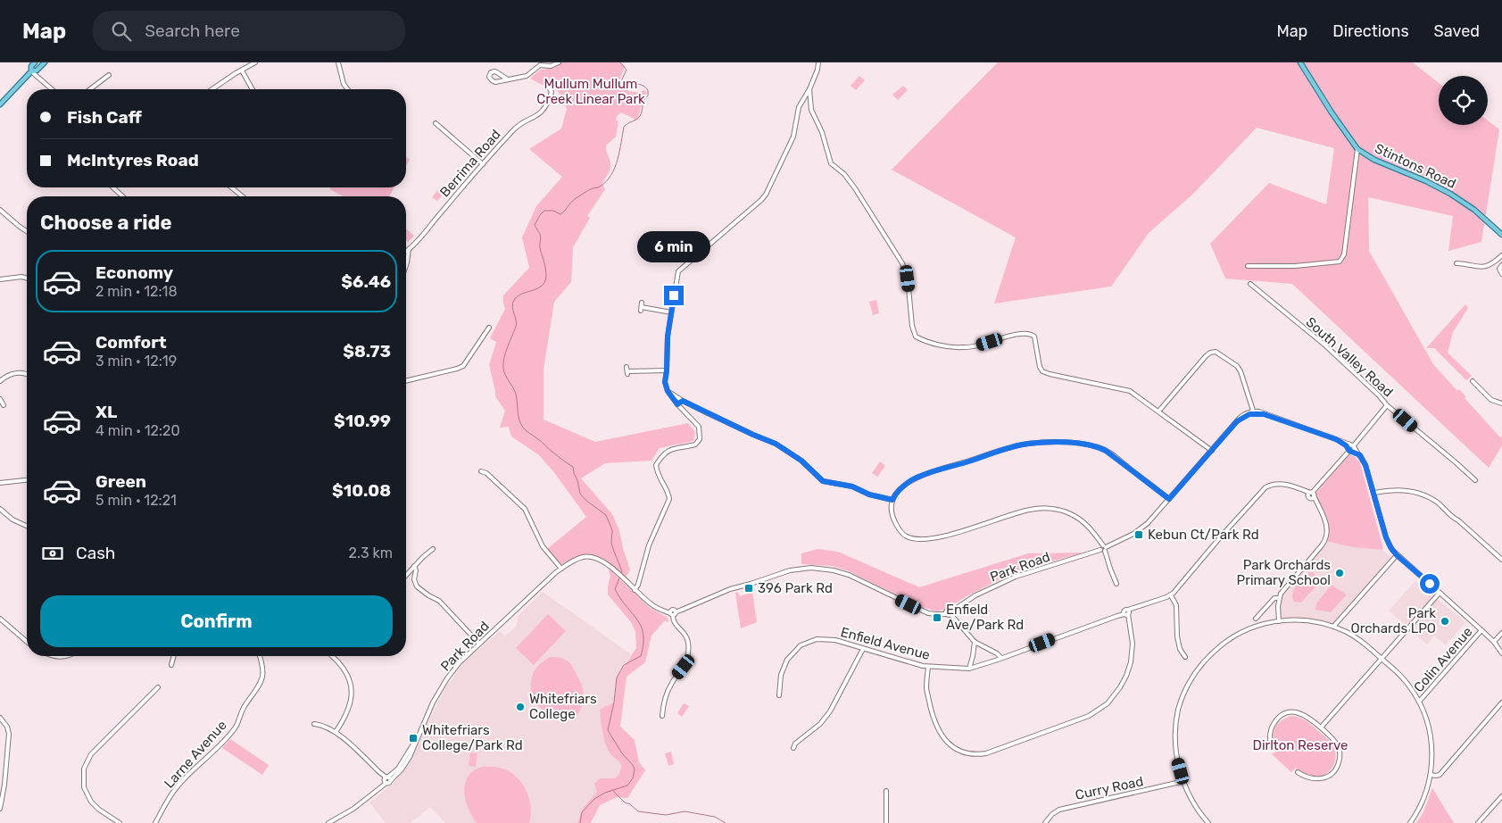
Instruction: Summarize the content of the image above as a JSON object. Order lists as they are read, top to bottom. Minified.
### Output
{"streets":{"main road":["Stintons Road"],"street":["Berrima Road","South Valley Road","Park Road","Enfield Avenue","Colin Avenue","Larne Avenue","Curry Road"]},"parks":["Mullum Mullum Creek Linear Park","Dirlton Reserve"],"places":{"transit":["Kebun Ct/Park Rd","396 Park Rd","Enfield Ave/Park Rd","Whitefriars College/Park Rd"],"other":["Park Orchards Primary School","Park Orchards LPO","Whitefriars College"]},"page":{"header":"Map","search":"Search here","nav":["Map","Directions","Saved"],"banner":["Fish Caff","McIntyres Road"],"heading":"Choose a ride","bubble":"6 min","list":[{"name":"Economy","note":"2 min · 12:18","value":"$6.46"},{"name":"Comfort","note":"3 min · 12:19","value":"$8.73"},{"name":"XL","note":"4 min · 12:20","value":"$10.99"},{"name":"Green","note":"5 min · 12:21","value":"$10.08"}],"pay":["Cash","2.3 km"],"buttons":"Confirm"}}
